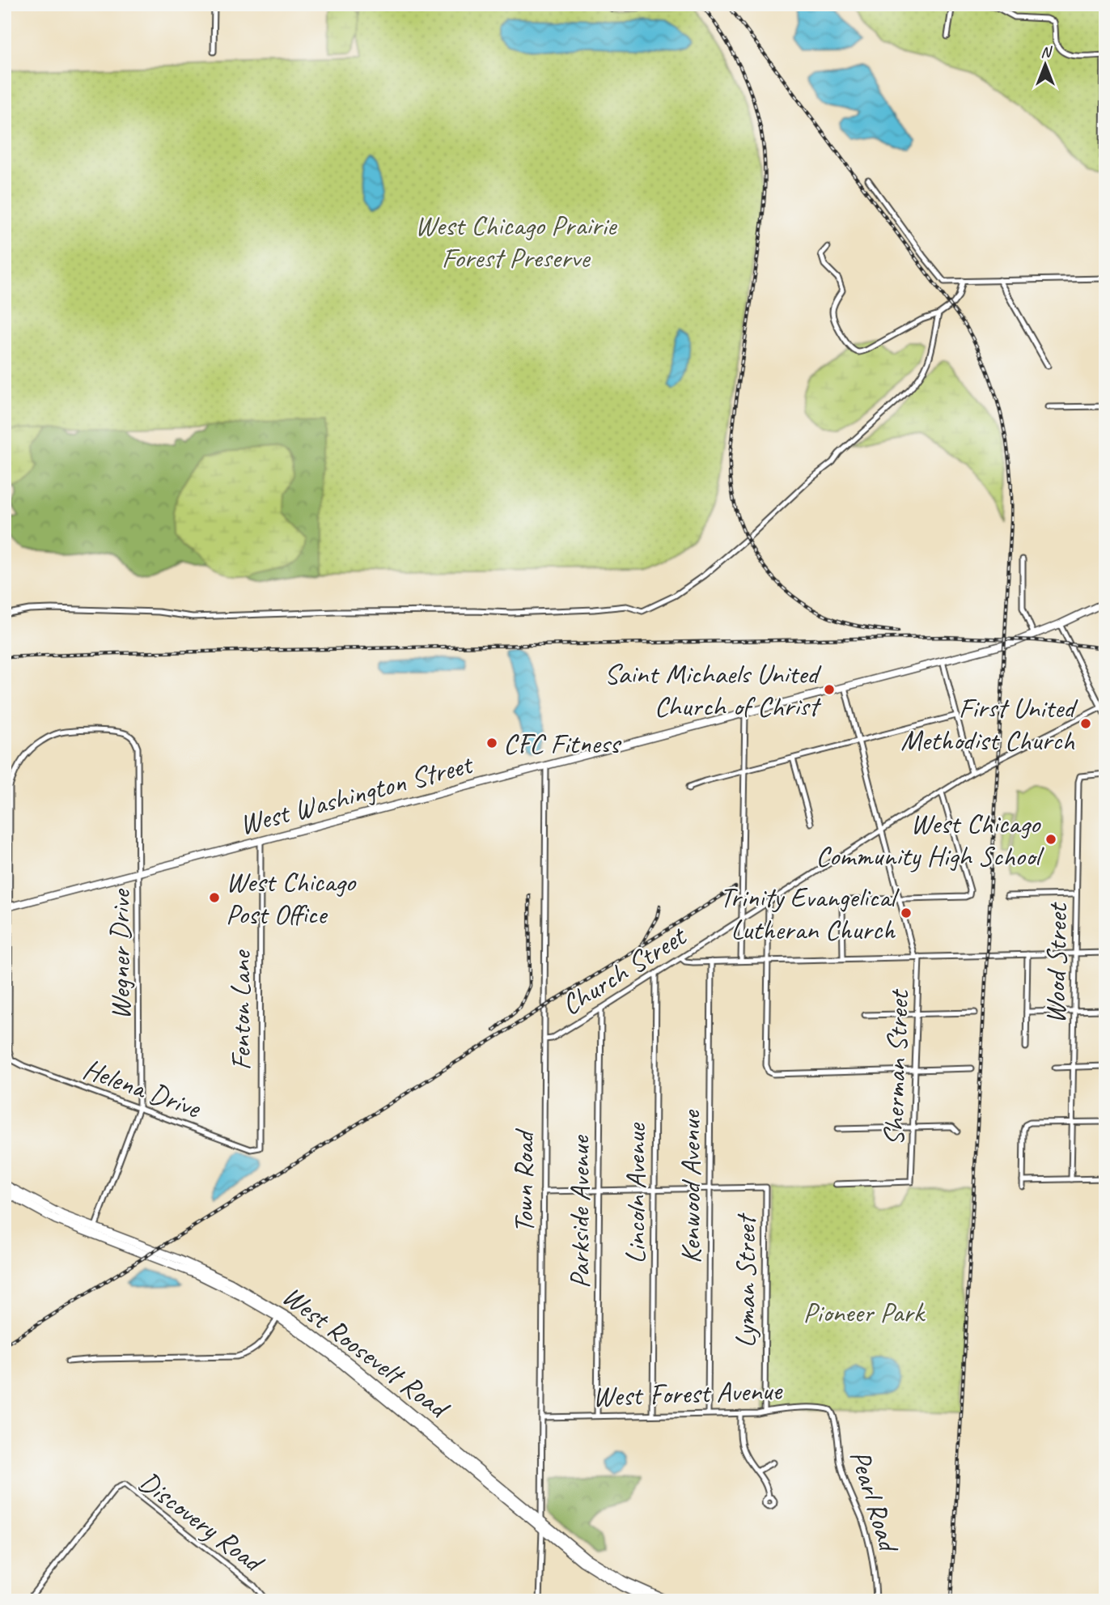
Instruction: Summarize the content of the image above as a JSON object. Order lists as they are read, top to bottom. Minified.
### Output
{"streets":{"main road":["West Washington Street","West Roosevelt Road"],"street":["Wegner Drive","Wood Street","Church Street","Fenton Lane","Sherman Street","Helena Drive","Town Road","Kenwood Avenue","Lincoln Avenue","Parkside Avenue","Lyman Street","West Forest Avenue","Pearl Road","Discovery Road"]},"crossings":[["West Washington Street","Wegner Drive"],["West Washington Street","Fenton Lane"],["West Washington Street","Sherman Street"],["West Washington Street","Helena Drive"],["West Washington Street","Town Road"],["Wegner Drive","Helena Drive"],["Wegner Drive","West Roosevelt Road"],["Church Street","Sherman Street"],["Church Street","Town Road"],["Church Street","Lincoln Avenue"],["Church Street","Parkside Avenue"],["Fenton Lane","Helena Drive"],["Town Road","West Roosevelt Road"],["Town Road","West Forest Avenue"],["Kenwood Avenue","Lyman Street"],["Kenwood Avenue","West Forest Avenue"],["Lincoln Avenue","West Forest Avenue"],["Parkside Avenue","West Forest Avenue"],["Lyman Street","West Forest Avenue"],["West Forest Avenue","Pearl Road"]],"parks":["West Chicago Prairie Forest Preserve","Pioneer Park"],"places":["Saint Michaels United Church of Christ","First United Methodist Church","CFC Fitness","West Chicago Community High School","West Chicago Post Office","Trinity Evangelical Lutheran Church"],"north":"top"}
